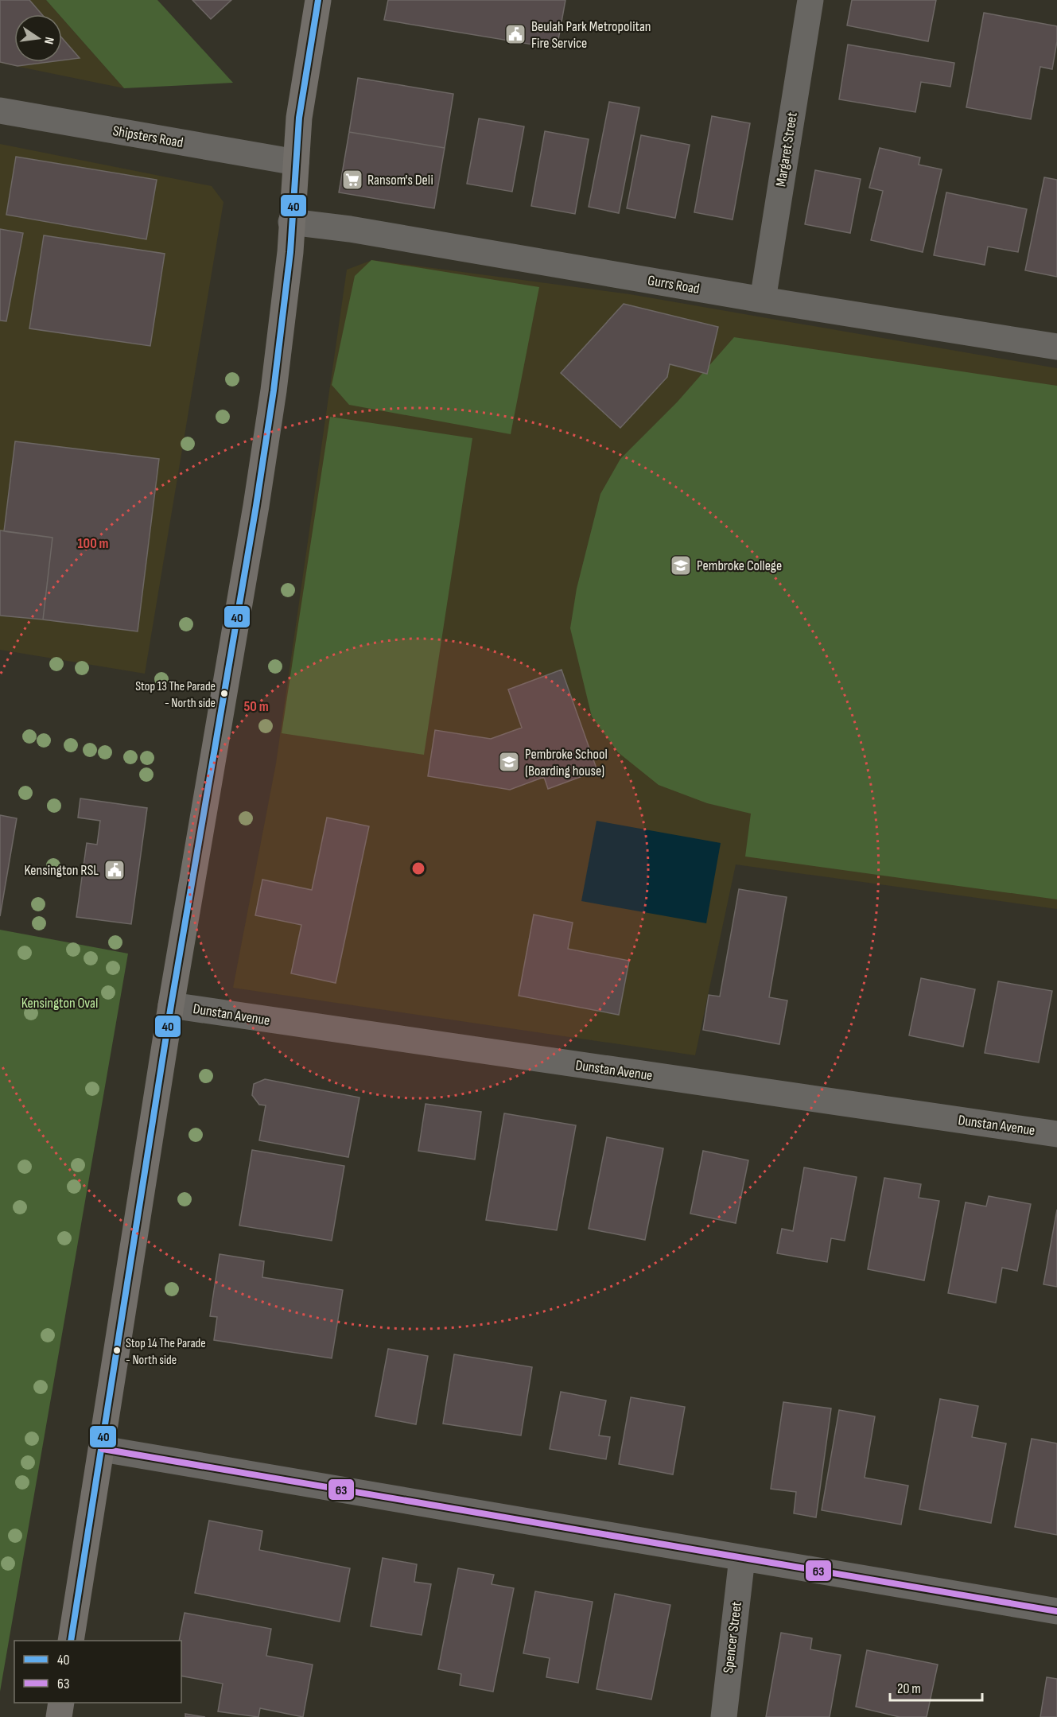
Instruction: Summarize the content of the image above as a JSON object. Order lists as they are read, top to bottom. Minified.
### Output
{"streets":{"street":["Shipsters Road","Margaret Street","Gurrs Road","Dunstan Avenue","Spencer Street"]},"crossings":[["Margaret Street","Gurrs Road"]],"parks":["Kensington Oval"],"places":{"public building":["Beulah Park Metropolitan Fire Service","Kensington RSL"],"supermarket":["Ransom's Deli"],"school or university":["Pembroke College","Pembroke School (Boarding house)"],"other":["Stop 13 The Parade - North side","Stop 14 The Parade - North side"]},"lines":["transit line 40","transit line 63"],"legend":["40","63"],"scale_bar":"20 m","north":"right","rings":["100 m","50 m"]}
